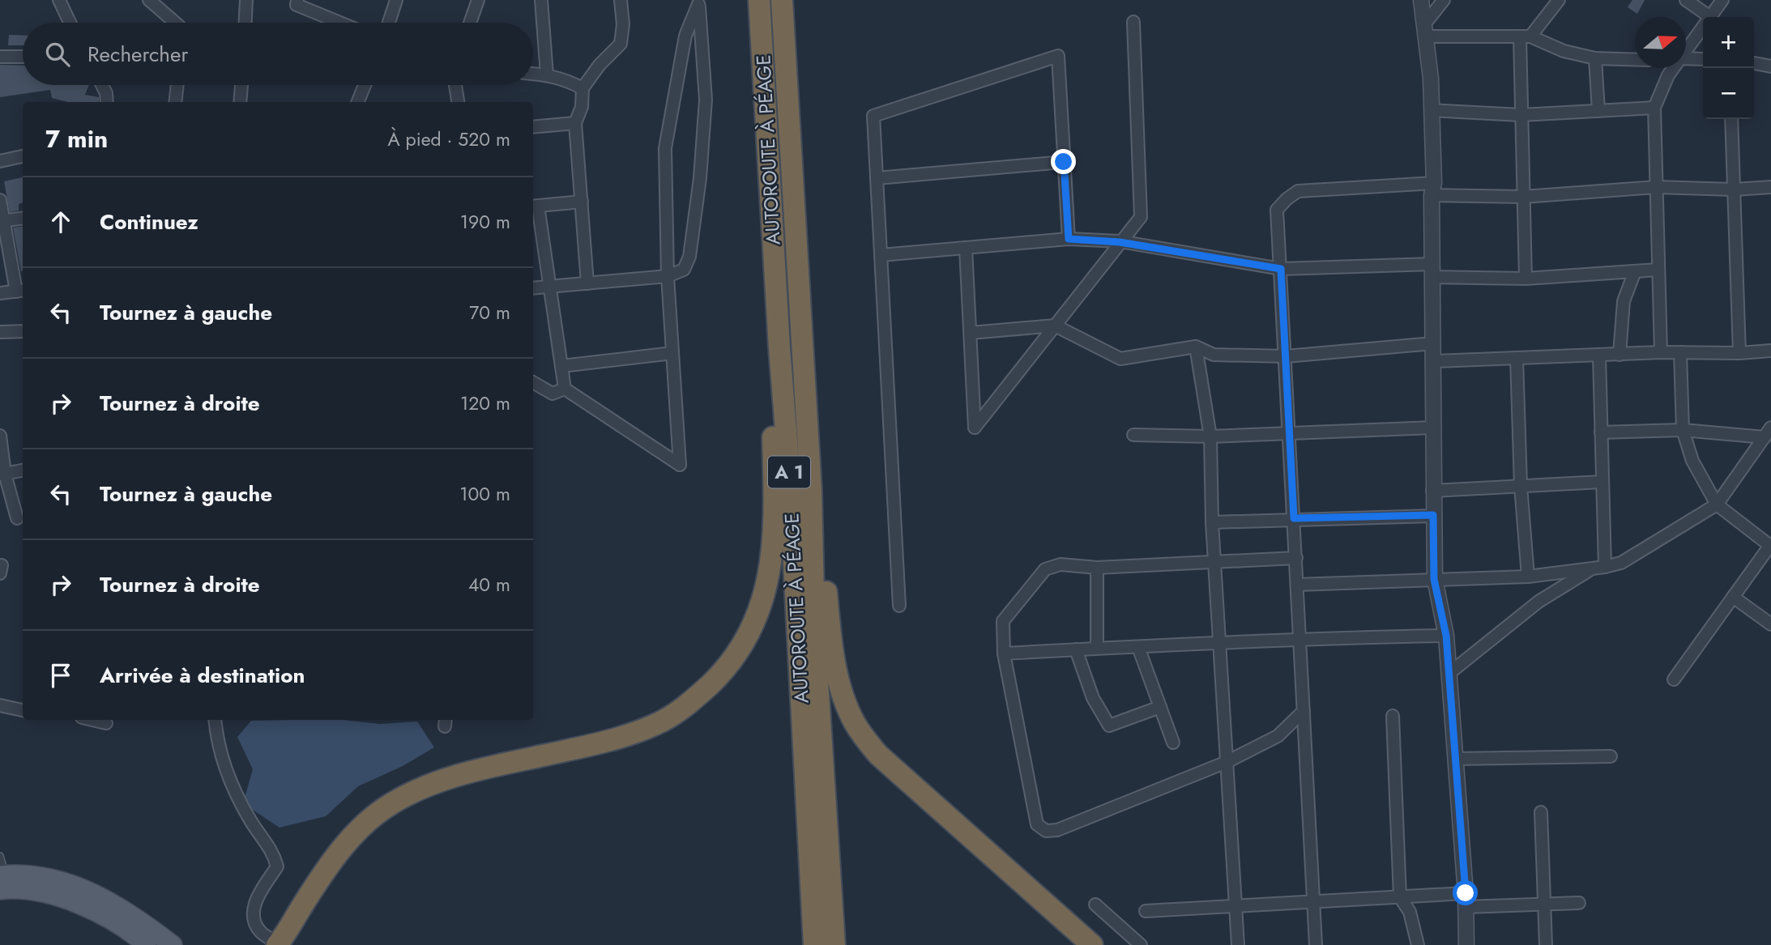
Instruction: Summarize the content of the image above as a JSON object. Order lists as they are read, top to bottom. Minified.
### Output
{"streets":{"highway":["AUTOROUTE À PÉAGE","A 1"]},"north":"right","page":{"map_buttons":["+","−"],"search":"Rechercher","heading":["7 min","À pied · 520 m"],"list":[["Continuez","190 m"],["Tournez à gauche","70 m"],["Tournez à droite","120 m"],["Tournez à gauche","100 m"],["Tournez à droite","40 m"],"Arrivée à destination"]}}
